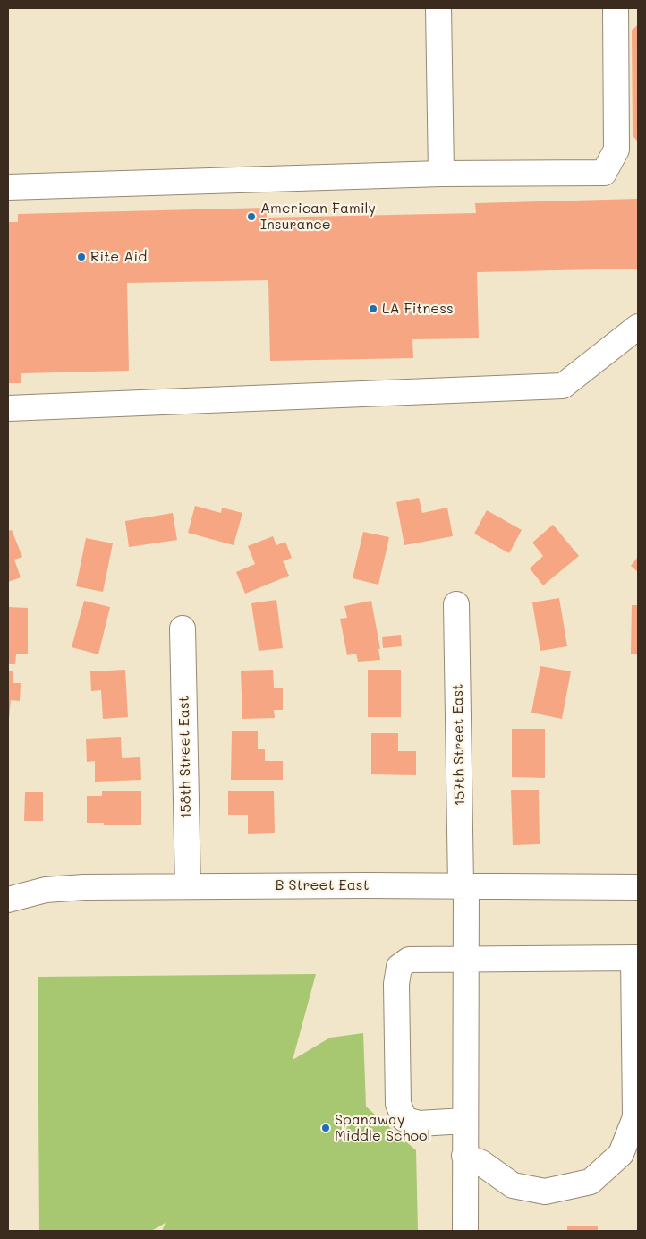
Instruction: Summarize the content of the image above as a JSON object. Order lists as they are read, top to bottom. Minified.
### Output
{"streets":{"street":["157th Street East","158th Street East","B Street East"]},"crossings":[["157th Street East","B Street East"],["158th Street East","B Street East"]],"places":["American Family Insurance","Rite Aid","LA Fitness","Spanaway Middle School"]}
